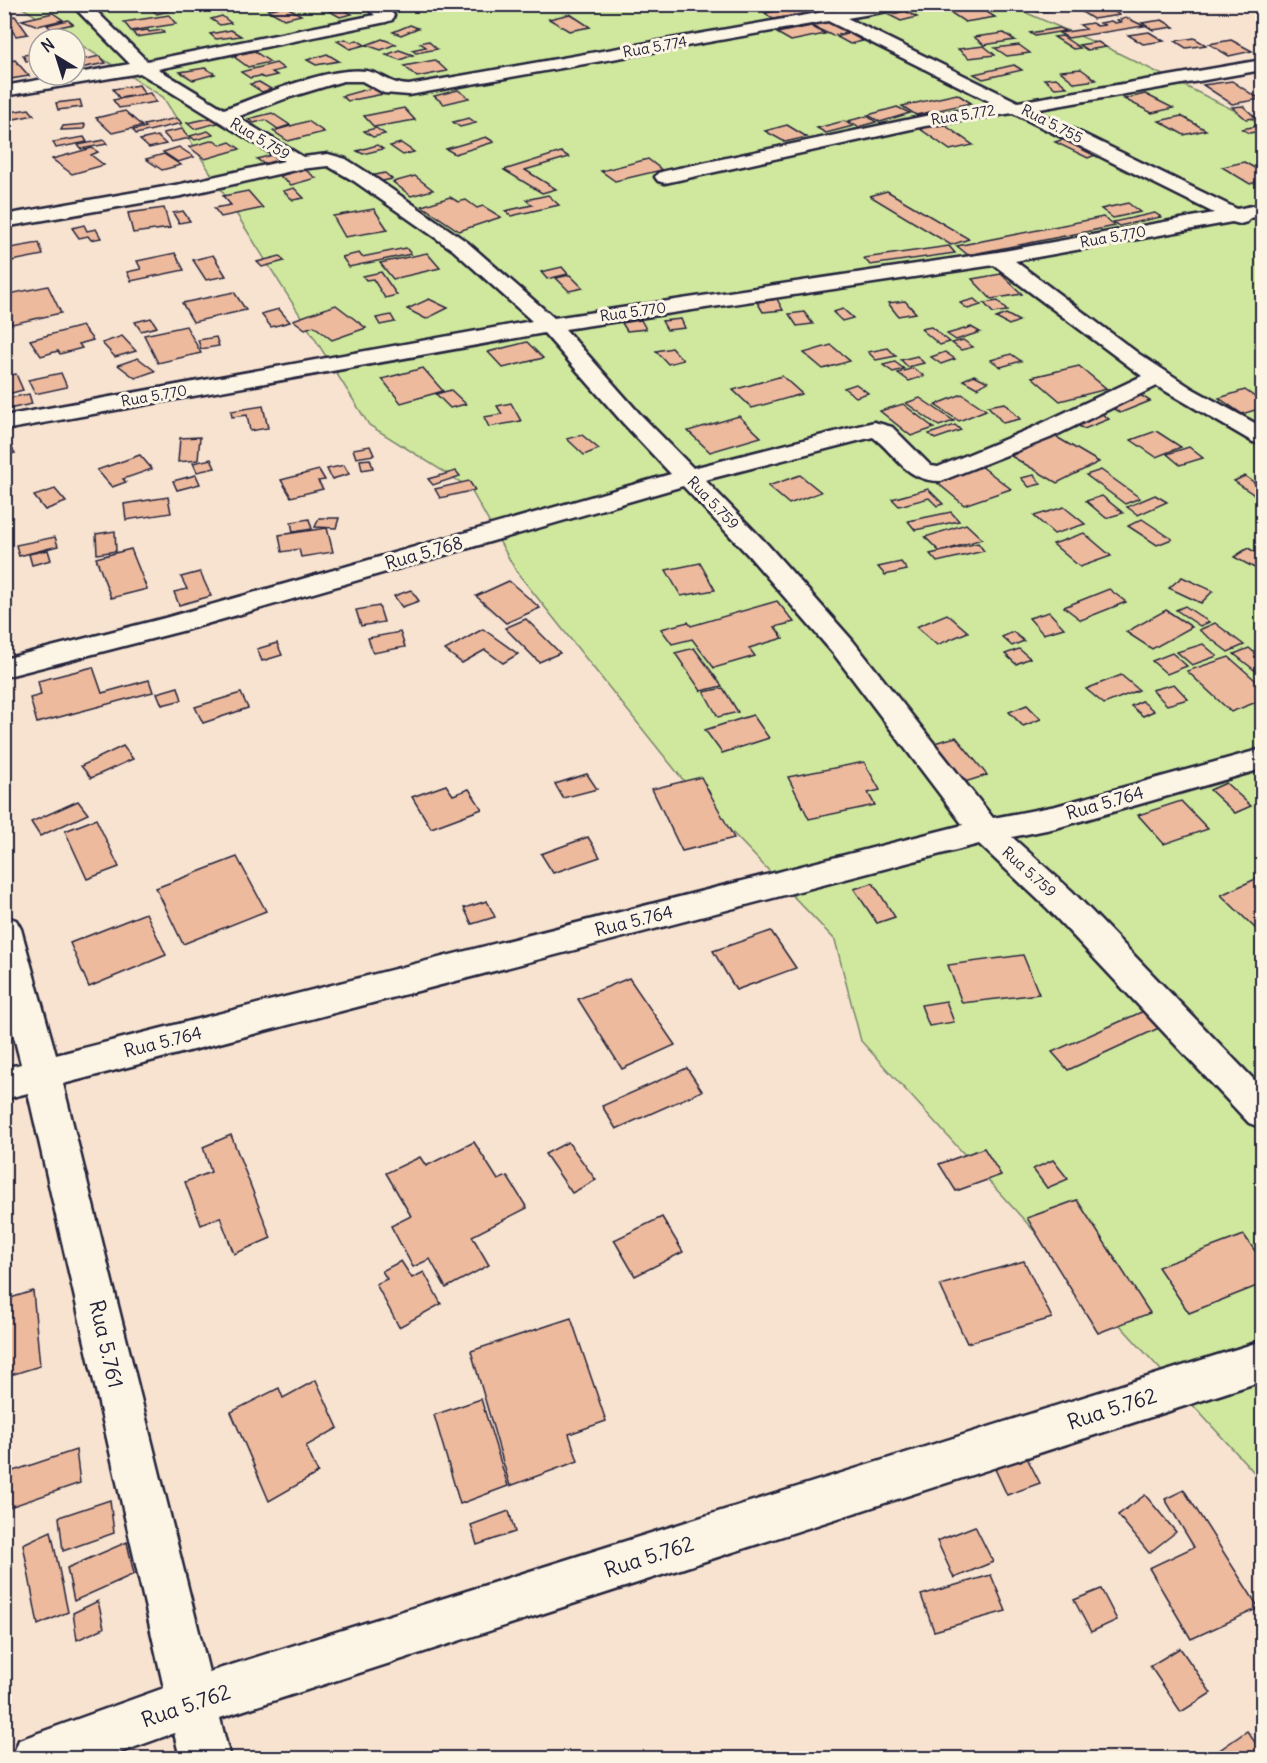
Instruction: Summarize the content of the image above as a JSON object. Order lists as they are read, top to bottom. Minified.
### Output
{"streets":{"street":["Rua 5.774","Rua 5.772","Rua 5.755","Rua 5.759","Rua 5.770","Rua 5.768","Rua 5.764","Rua 5.761","Rua 5.762"]},"crossings":[["Rua 5.774","Rua 5.755"],["Rua 5.774","Rua 5.759"],["Rua 5.772","Rua 5.755"],["Rua 5.755","Rua 5.770"],["Rua 5.759","Rua 5.770"],["Rua 5.759","Rua 5.768"],["Rua 5.759","Rua 5.764"],["Rua 5.764","Rua 5.761"],["Rua 5.761","Rua 5.762"]],"north":"top left"}
